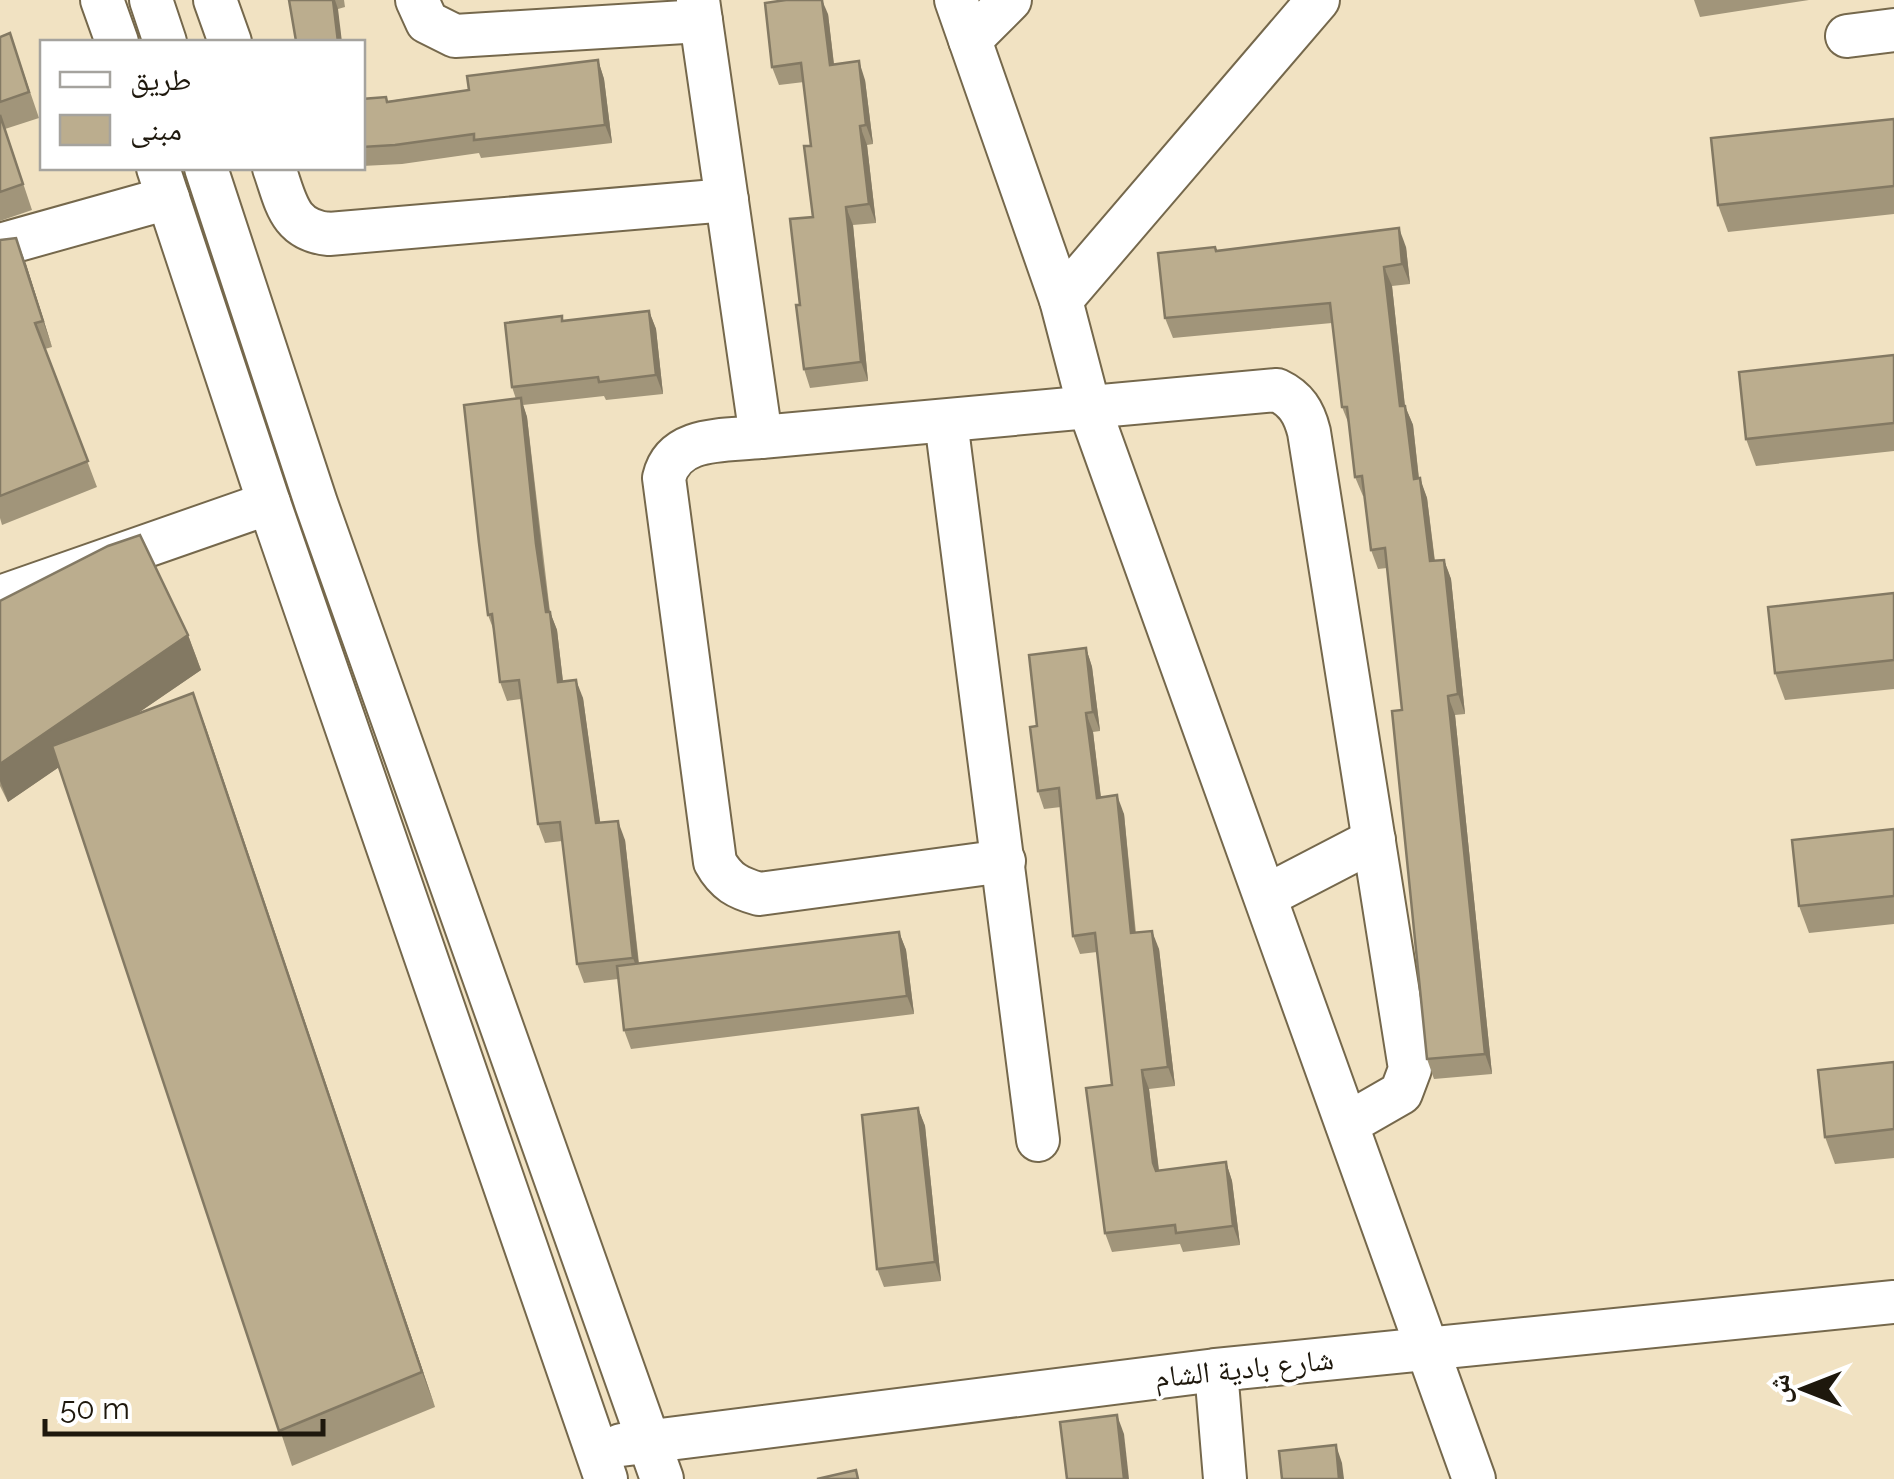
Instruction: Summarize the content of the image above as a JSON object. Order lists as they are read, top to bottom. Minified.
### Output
{"streets":{"street":["شارع بادية الشام"]},"legend":["طريق","مبنى"],"scale_bar":"50 m","north":"left"}
